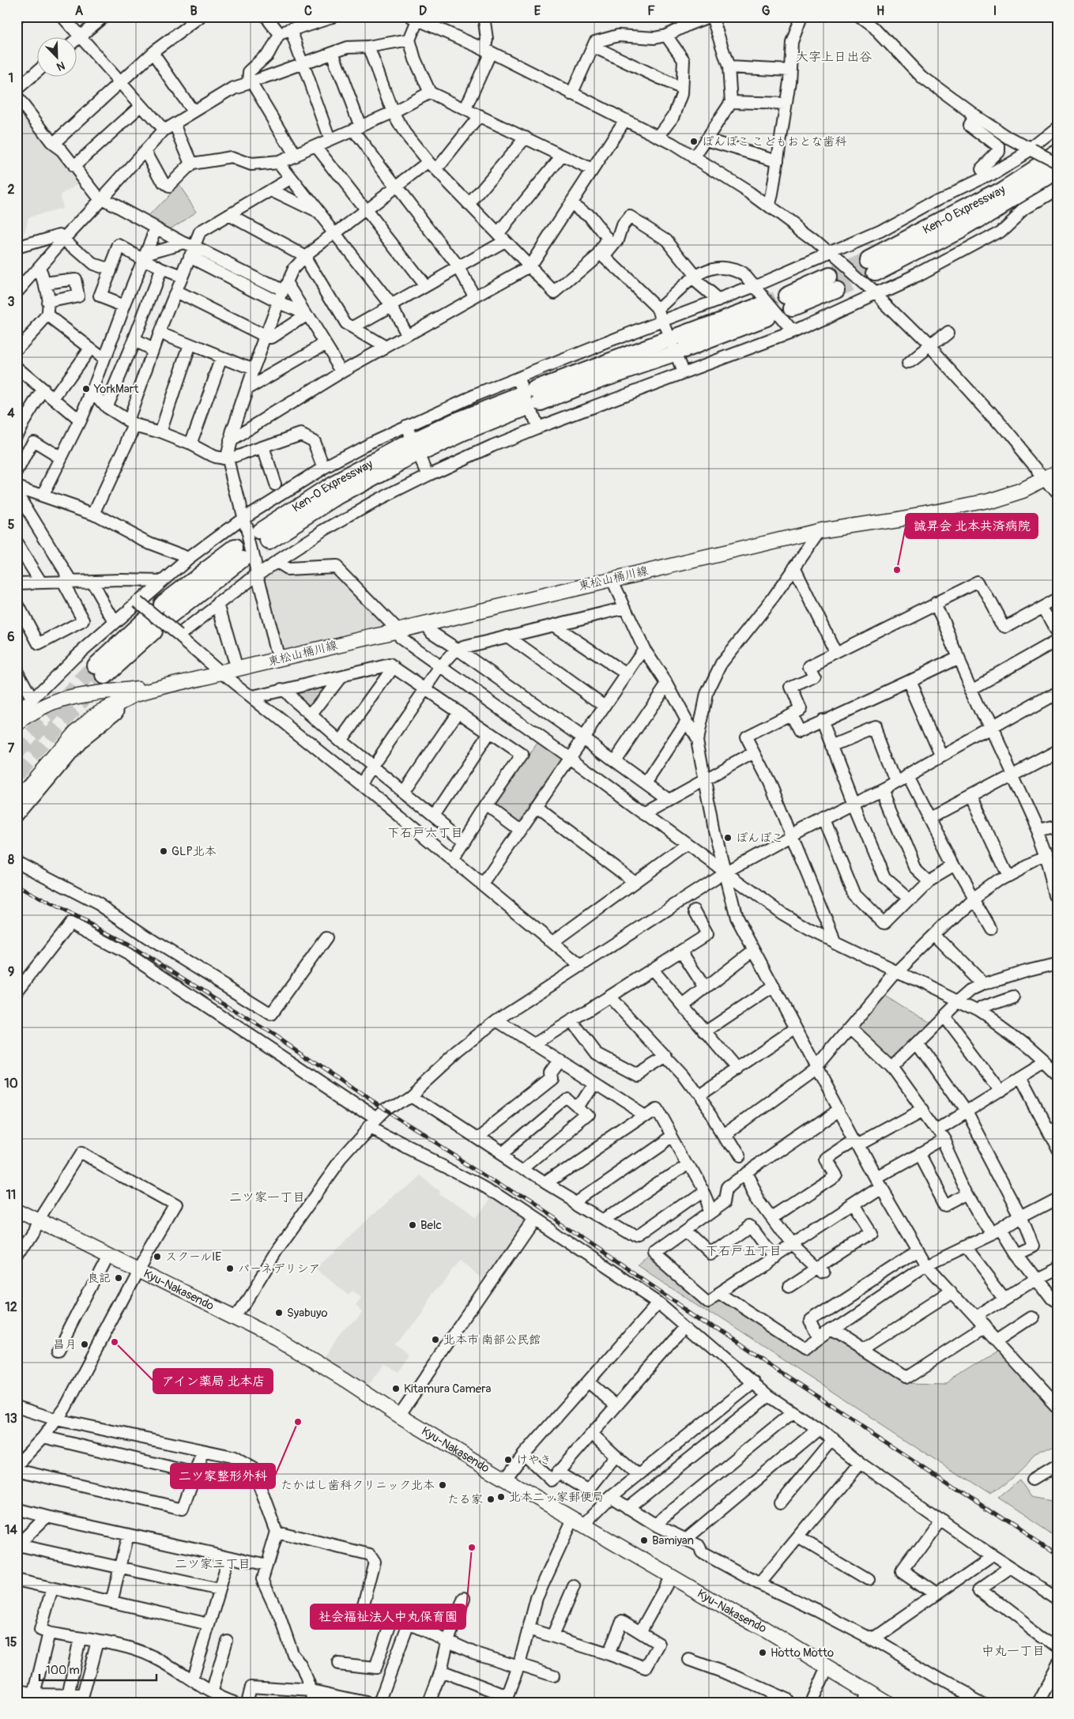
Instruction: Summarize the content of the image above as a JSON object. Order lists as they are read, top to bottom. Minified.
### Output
{"streets":{"highway":["Ken-O Expressway"],"main road":["東松山桶川線","Kyu-Nakasendo"]},"districts":["大字上日出谷","下石戸六丁目","二ツ家一丁目","下石戸五丁目","二ツ家二丁目","中丸一丁目"],"places":["ぽんぽこ こどもおとな歯科","YorkMart","誠昇会 北本共済病院","ぽんぽこ","GLP北本","Belc","スクールIE","パーネデリシア","良記","Syabuyo","北本市 南部公民館","アイン薬局 北本店","昌月","Kitamura Camera","二ツ家整形外科","けやき","たかはし歯科クリニック北本","北本二ッ家郵便局","たる家","Bamiyan","社会福祉法人中丸保育園","Hotto Motto"],"scale_bar":"100 m","north":"bottom right","grid":{"columns":["A","B","C","D","E","F","G","H","I"],"rows":["1","2","3","4","5","6","7","8","9","10","11","12","13","14","15"]}}
